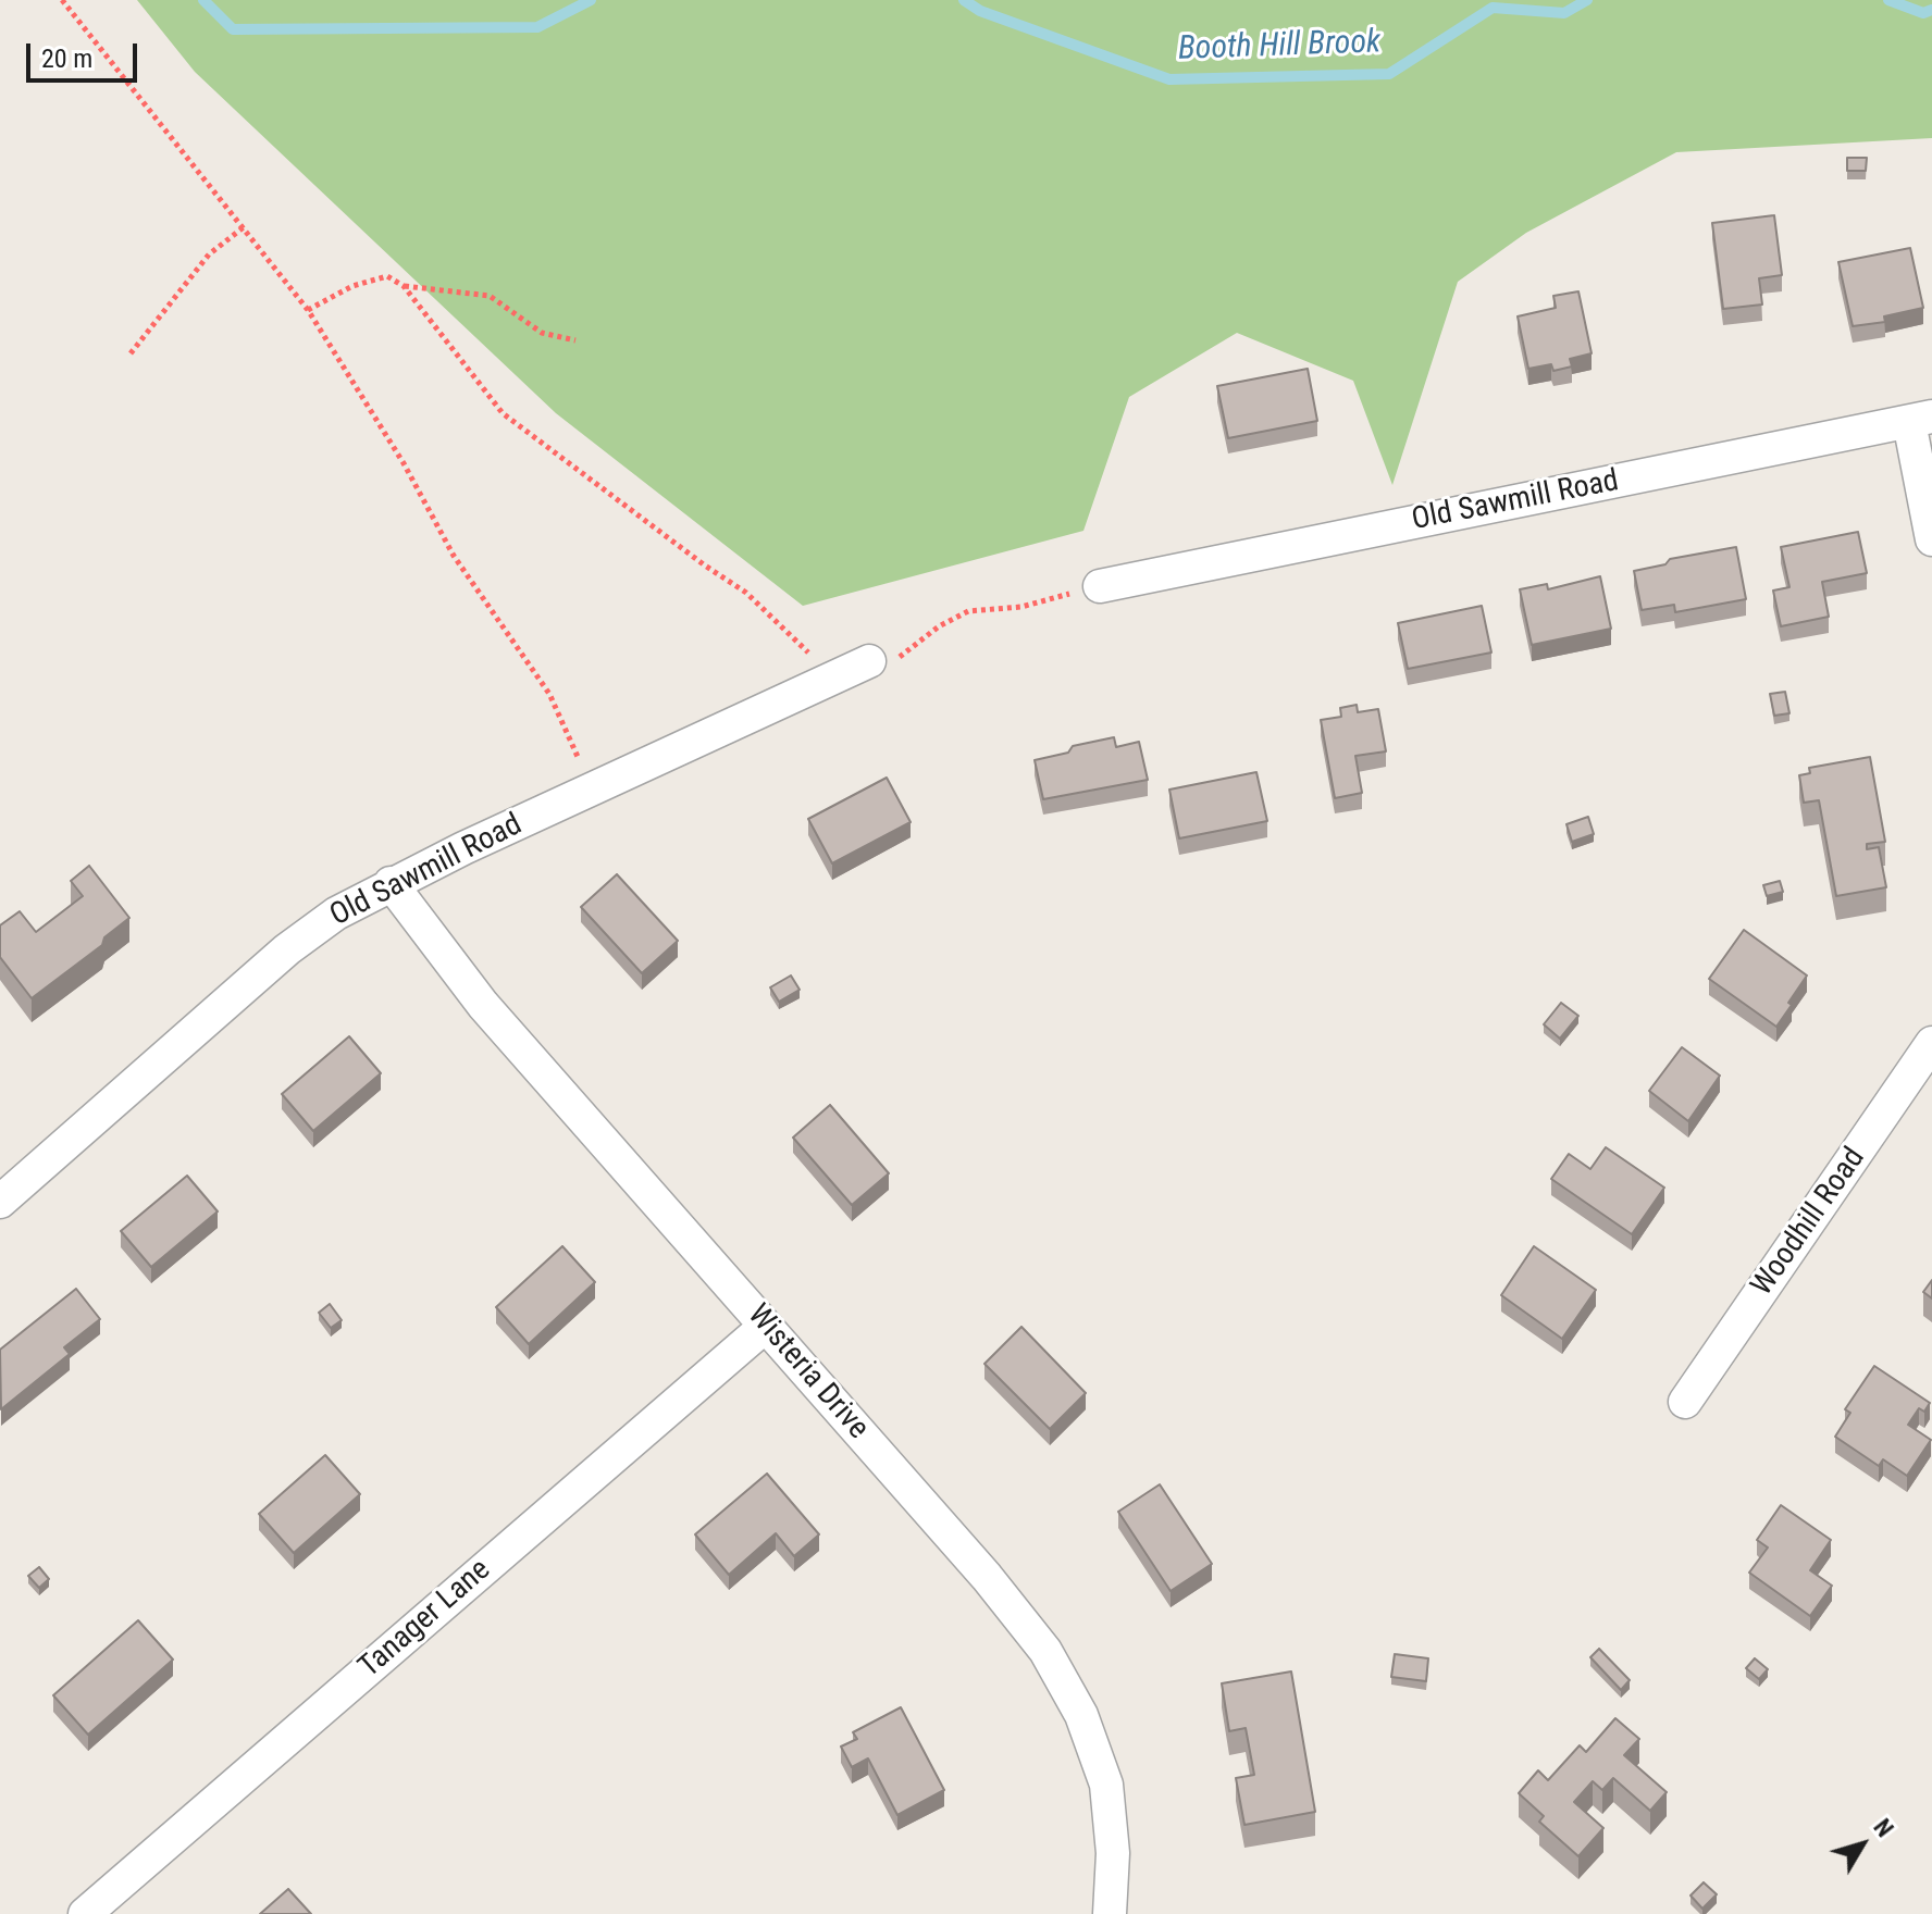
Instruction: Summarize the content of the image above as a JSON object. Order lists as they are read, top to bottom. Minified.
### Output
{"streets":{"street":["Old Sawmill Road","Woodhill Road","Wisteria Drive","Tanager Lane"]},"crossings":[["Old Sawmill Road","Wisteria Drive"],["Wisteria Drive","Tanager Lane"]],"water":["Booth Hill Brook"],"scale_bar":"20 m","north":"top right"}
